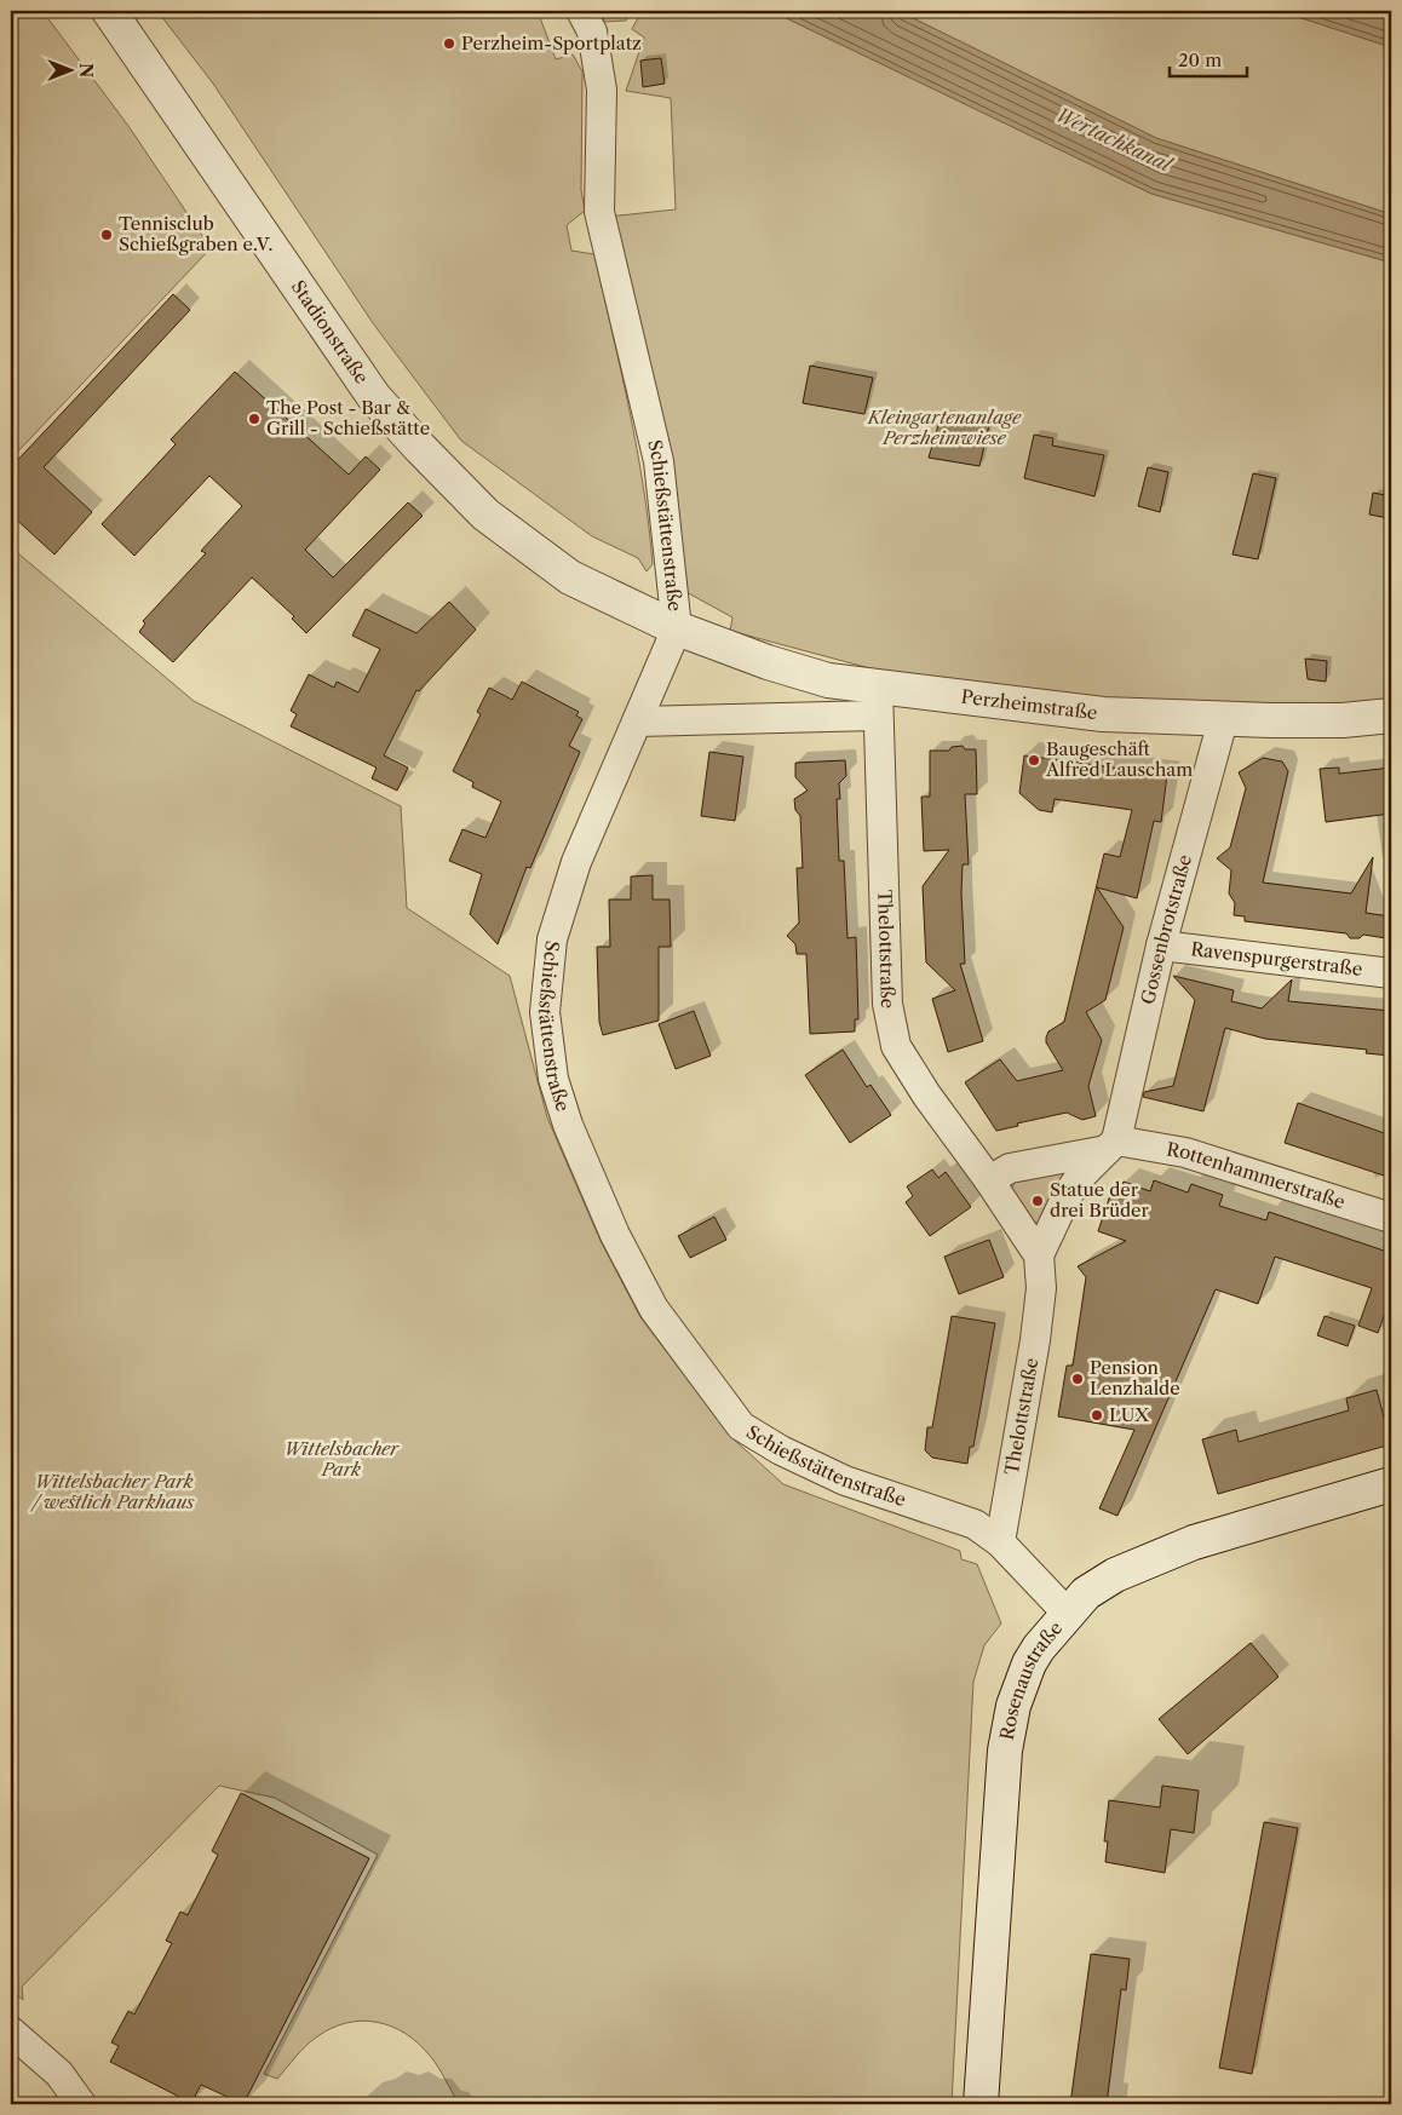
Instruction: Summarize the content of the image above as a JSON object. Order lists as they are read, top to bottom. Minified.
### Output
{"streets":{"street":["Stadionstraße","Schießstättenstraße","Perzheimstraße","Gossenbrotstraße","Thelottstraße","Ravenspurgerstraße","Rottenhammerstraße","Rosenaustraße"]},"crossings":[["Stadionstraße","Schießstättenstraße"],["Stadionstraße","Perzheimstraße"],["Schießstättenstraße","Perzheimstraße"],["Schießstättenstraße","Thelottstraße"],["Schießstättenstraße","Rosenaustraße"],["Perzheimstraße","Gossenbrotstraße"],["Perzheimstraße","Thelottstraße"],["Gossenbrotstraße","Thelottstraße"],["Gossenbrotstraße","Ravenspurgerstraße"],["Gossenbrotstraße","Rottenhammerstraße"],["Thelottstraße","Rottenhammerstraße"]],"water":["Wertachkanal"],"parks":["Kleingartenanlage Perzheimwiese","Wittelsbacher Park","Wittelsbacher Park / westlich Parkhaus"],"places":["Perzheim-Sportplatz","Tennisclub Schießgraben e.V.","The Post - Bar & Grill - Schießstätte","Baugeschäft Alfred Lauscham","Statue der drei Brüder","Pension Lenzhalde","LUX"],"scale_bar":"20 m","north":"right"}
